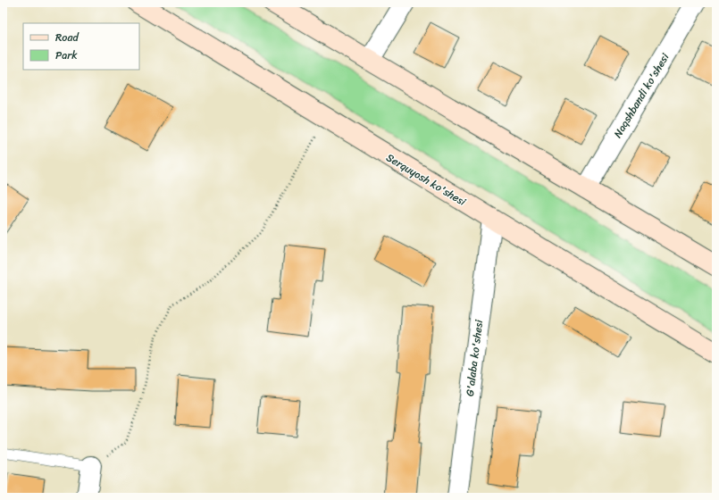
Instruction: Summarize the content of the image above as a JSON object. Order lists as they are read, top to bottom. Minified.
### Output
{"streets":{"street":["Naqshbandi ko'shesi","Serquyosh ko'shesi","G'alaba ko'shesi"]},"crossings":[["Serquyosh ko'shesi","G'alaba ko'shesi"]],"legend":["Road","Park"]}
